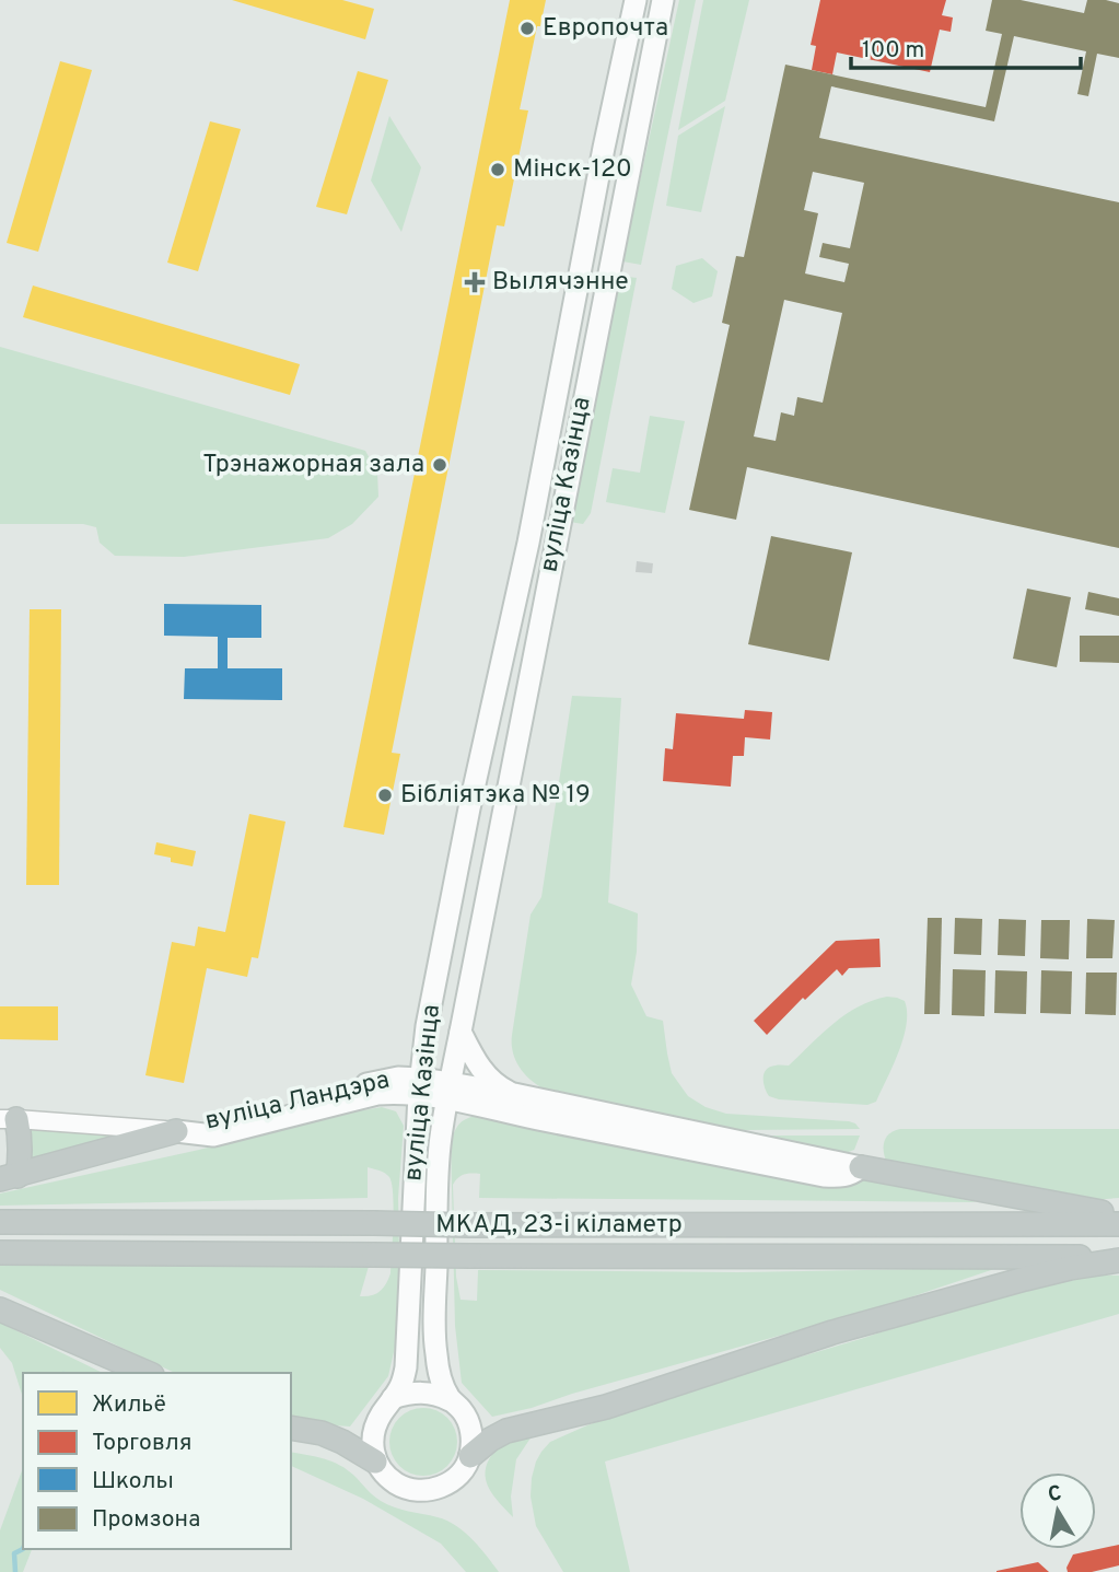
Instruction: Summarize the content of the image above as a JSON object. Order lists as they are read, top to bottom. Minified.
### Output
{"streets":{"highway":["МКАД, 23-і кіламетр"],"main road":["вуліца Казінца","вуліца Ландэра"]},"crossings":[["вуліца Казінца","вуліца Ландэра"]],"places":{"other":["Европочта","Мінск-120","Трэнажорная зала","Бібліятэка № 19"],"health":["Вылячэнне"]},"legend":["Жильё","Торговля","Школы","Промзона"],"scale_bar":"100 m","north":"top"}
